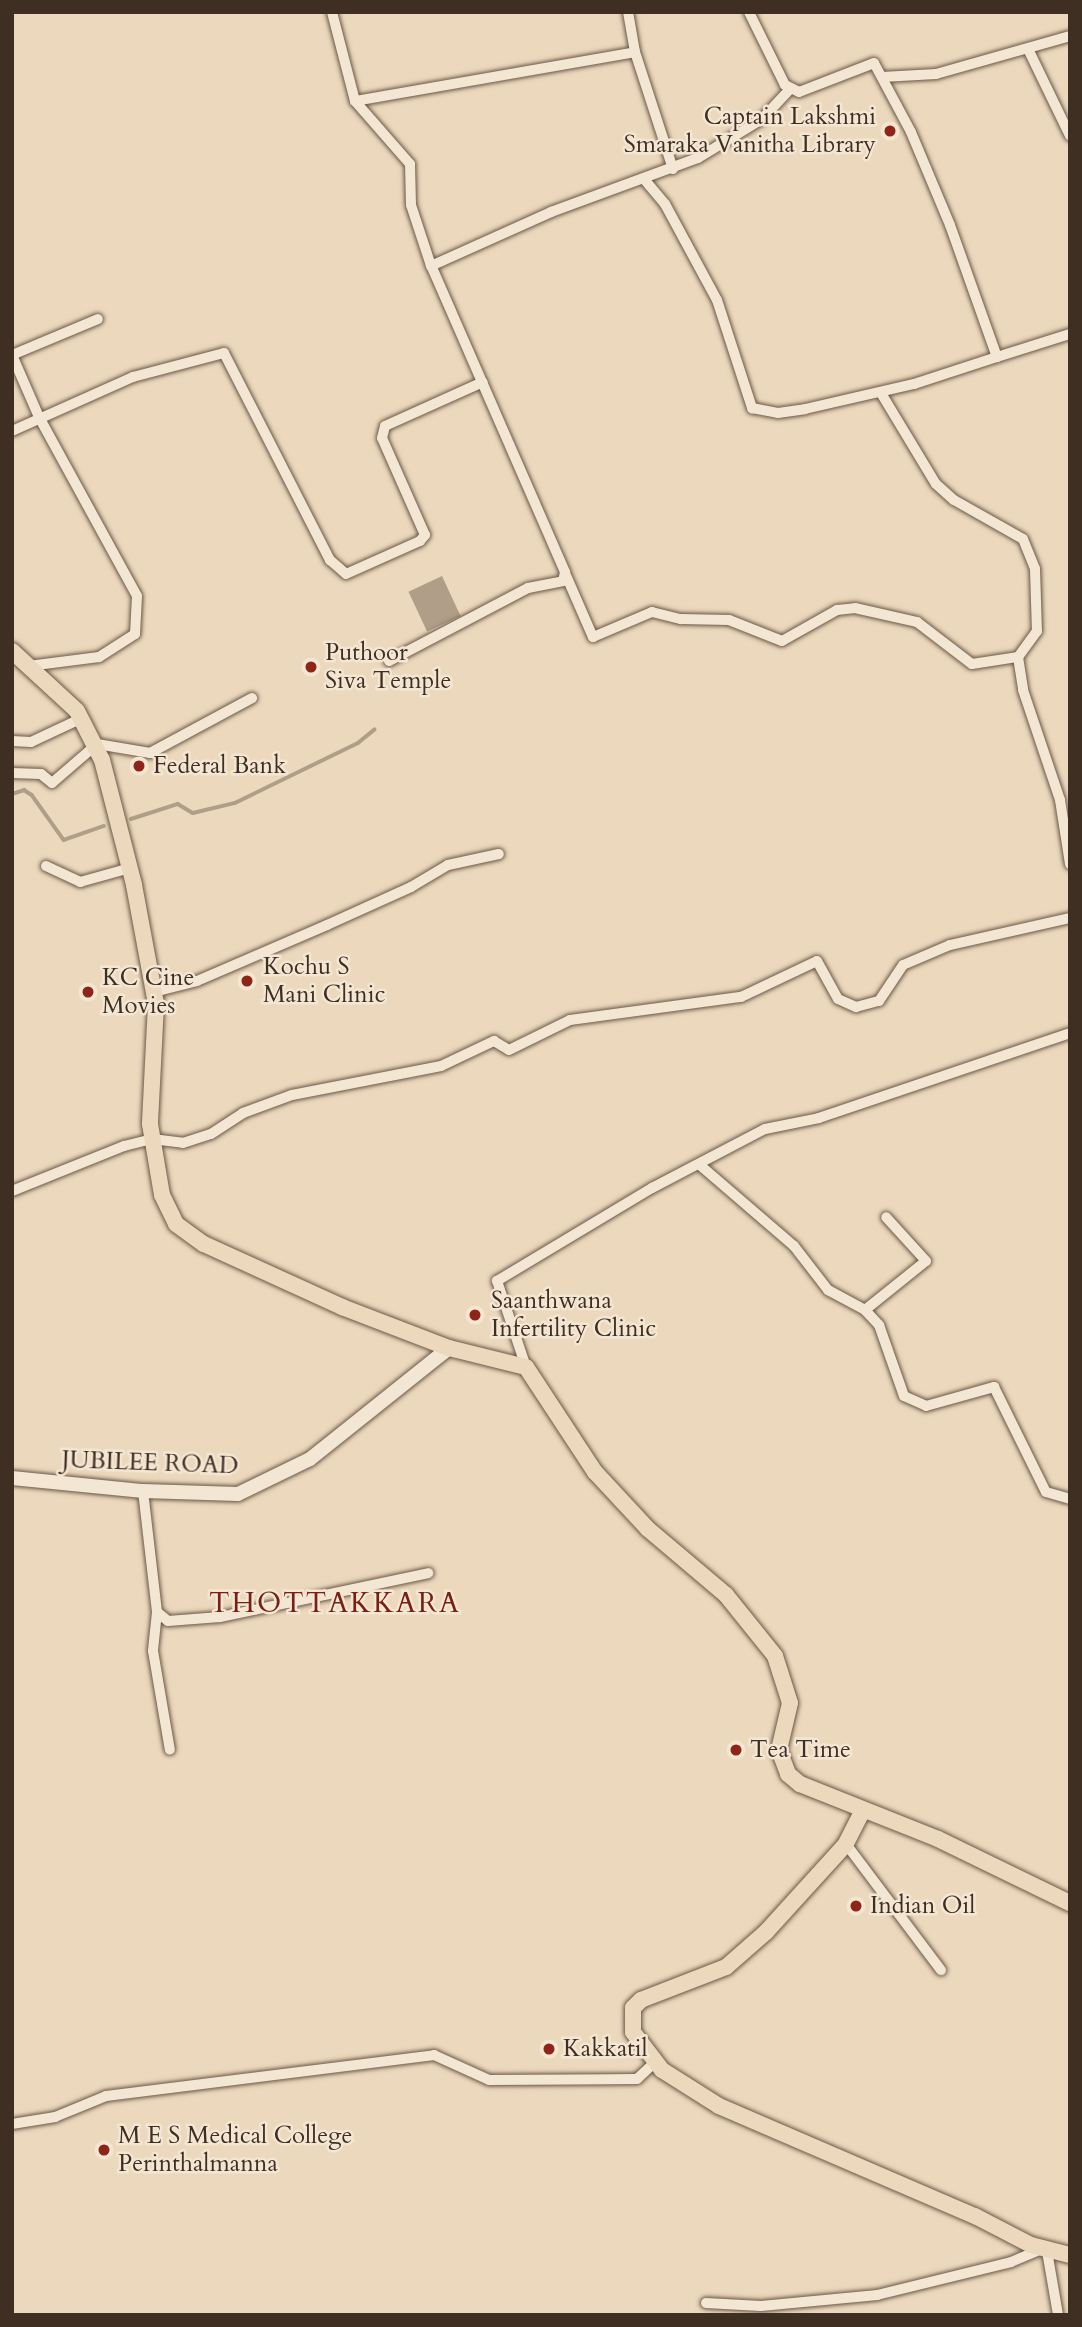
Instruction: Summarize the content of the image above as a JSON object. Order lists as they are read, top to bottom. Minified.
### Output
{"streets":{"main road":["JUBILEE ROAD"]},"districts":["THOTTAKKARA"],"places":["Captain Lakshmi Smaraka Vanitha Library","Puthoor Siva Temple","Federal Bank","Kochu S Mani Clinic","KC Cine Movies","Saanthwana Infertility Clinic","Tea Time","Indian Oil","Kakkatil","M E S Medical College Perinthalmanna"]}
